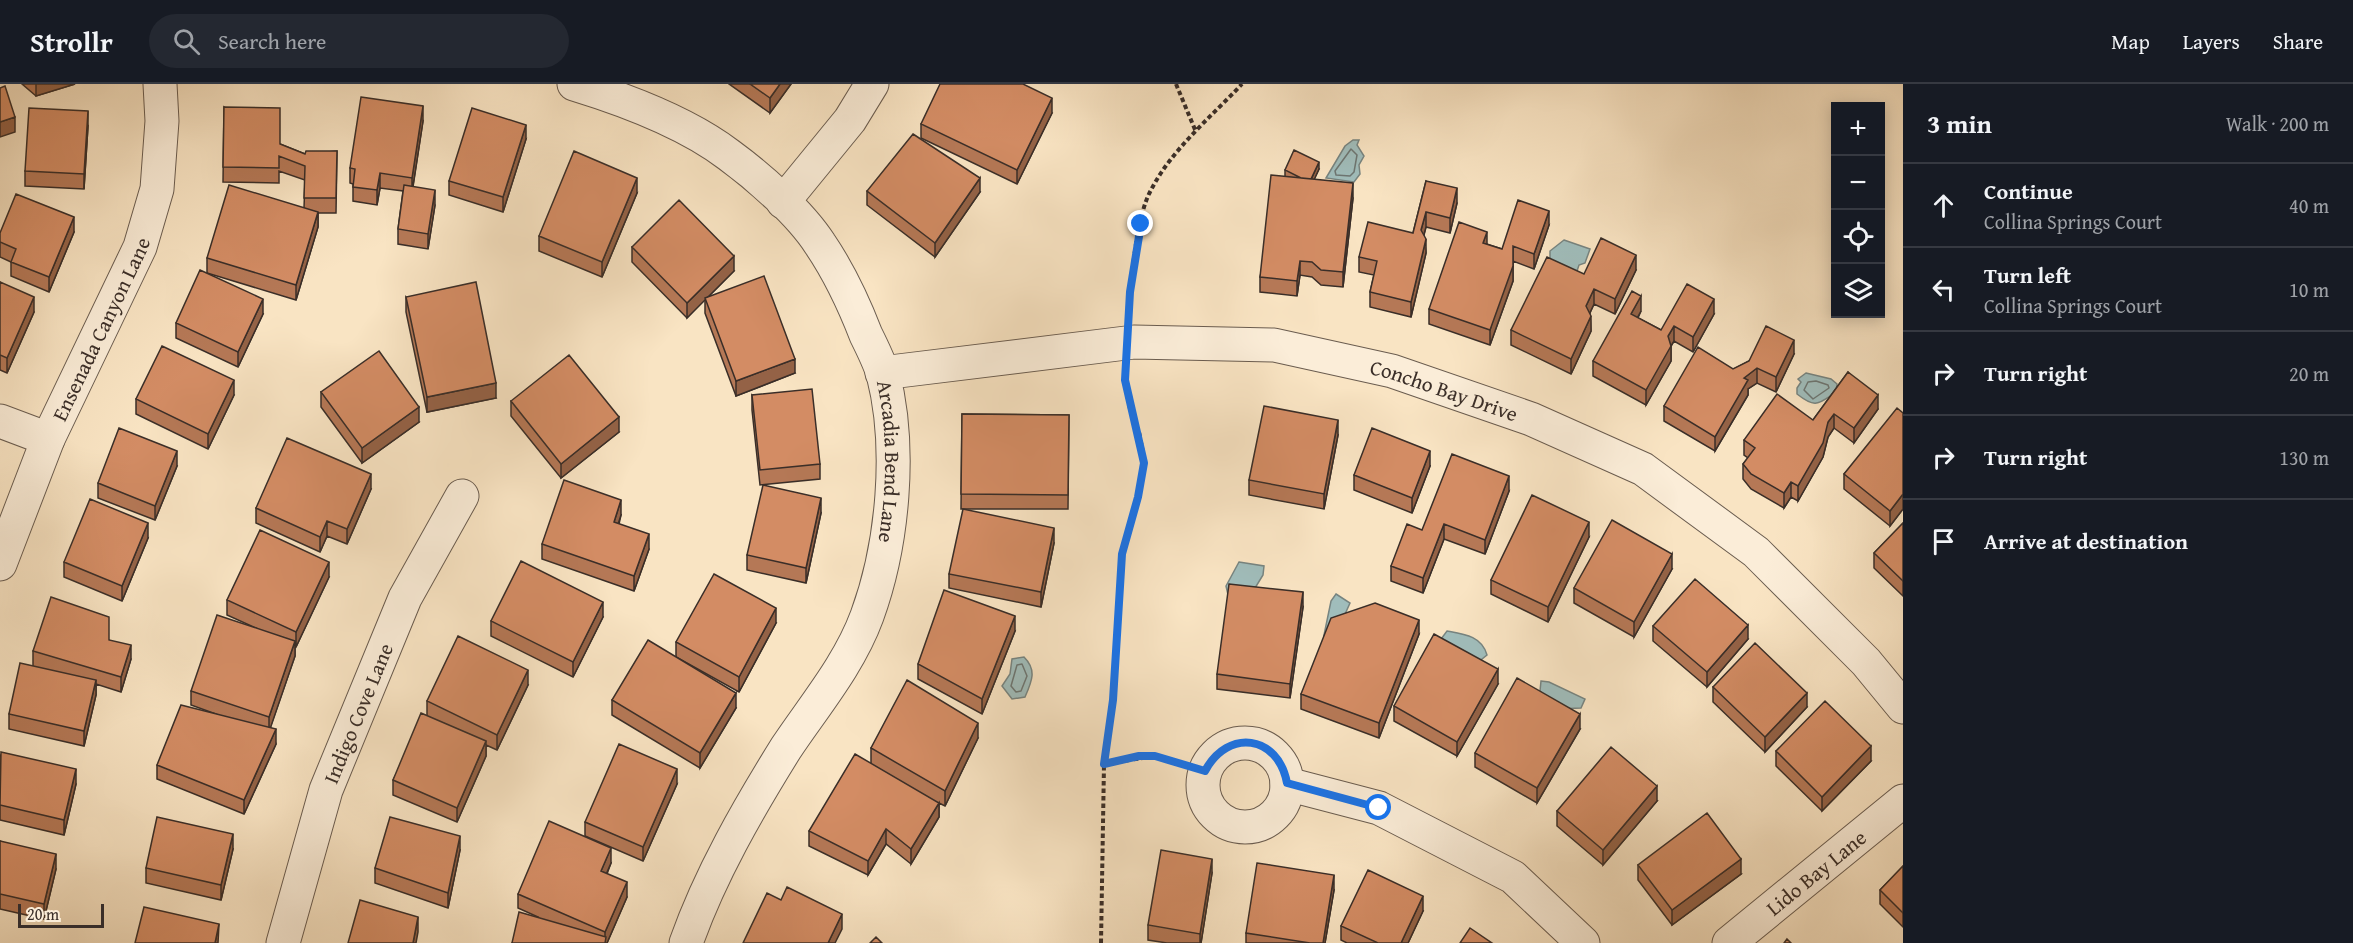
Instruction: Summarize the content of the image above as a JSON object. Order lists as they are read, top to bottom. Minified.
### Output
{"streets":{"street":["Ensenada Canyon Lane","Concho Bay Drive","Arcadia Bend Lane","Indigo Cove Lane","Lido Bay Lane"]},"crossings":[["Concho Bay Drive","Arcadia Bend Lane"]],"scale_bar":"20 m","page":{"header":"Strollr","search":"Search here","nav":["Map","Layers","Share"],"heading":["3 min","Walk · 200 m"],"map_buttons":["+","−"],"list":[["Continue","Collina Springs Court","40 m"],["Turn left","Collina Springs Court","10 m"],["Turn right","20 m"],["Turn right","130 m"],"Arrive at destination"],"scale":"20 m"}}
